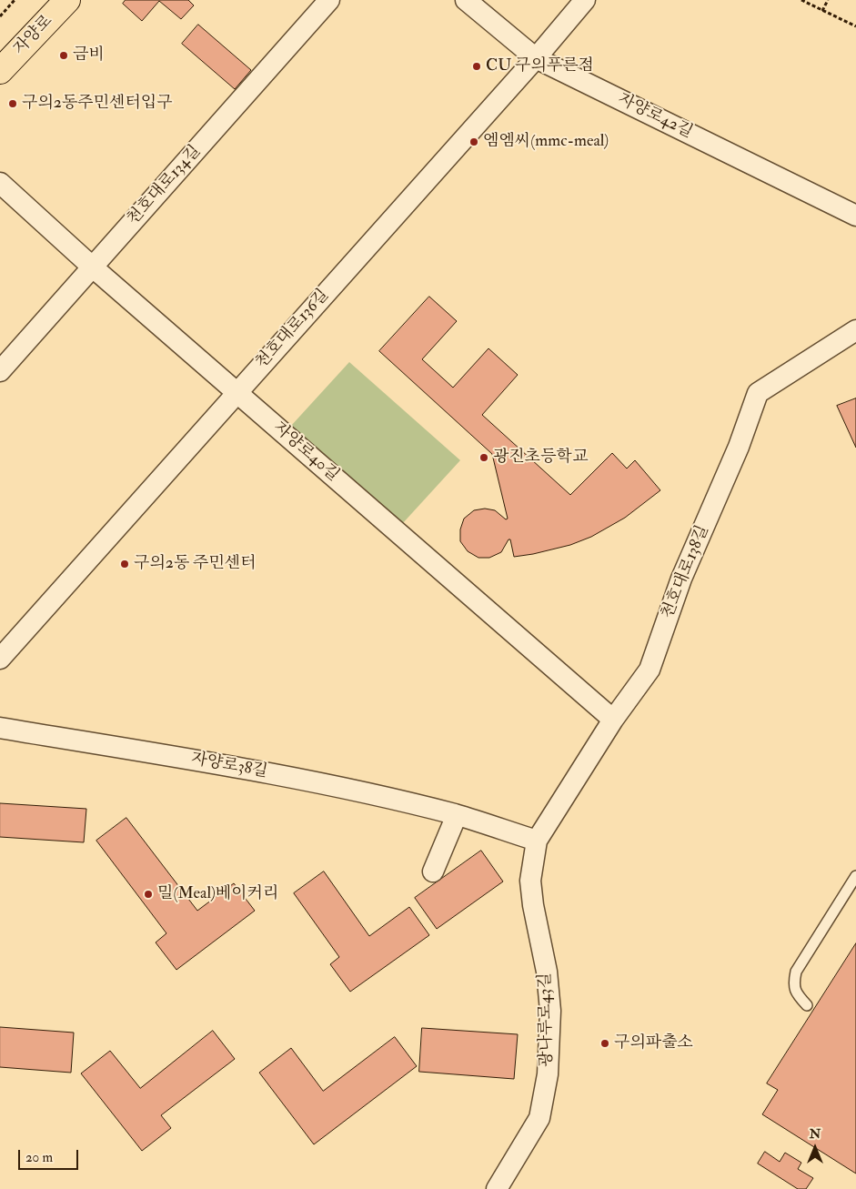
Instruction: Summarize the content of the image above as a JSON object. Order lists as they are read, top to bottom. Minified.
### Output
{"streets":{"main road":["자양로"],"street":["자양로42길","천호대로134길","천호대로136길","자양로40길","천호대로138길","자양로38길","광나루로43길"]},"crossings":[["자양로42길","천호대로136길"],["천호대로134길","자양로40길"],["천호대로136길","자양로40길"],["자양로40길","천호대로138길"],["천호대로138길","자양로38길"],["천호대로138길","광나루로43길"],["자양로38길","광나루로43길"]],"places":["금비","CU 구의푸른점","구의2동주민센터입구","엠엠씨(mmc-meal)","광진초등학교","구의2동 주민센터","밀(Meal)베이커리","구의파출소"],"scale_bar":"20 m","north":"top"}
